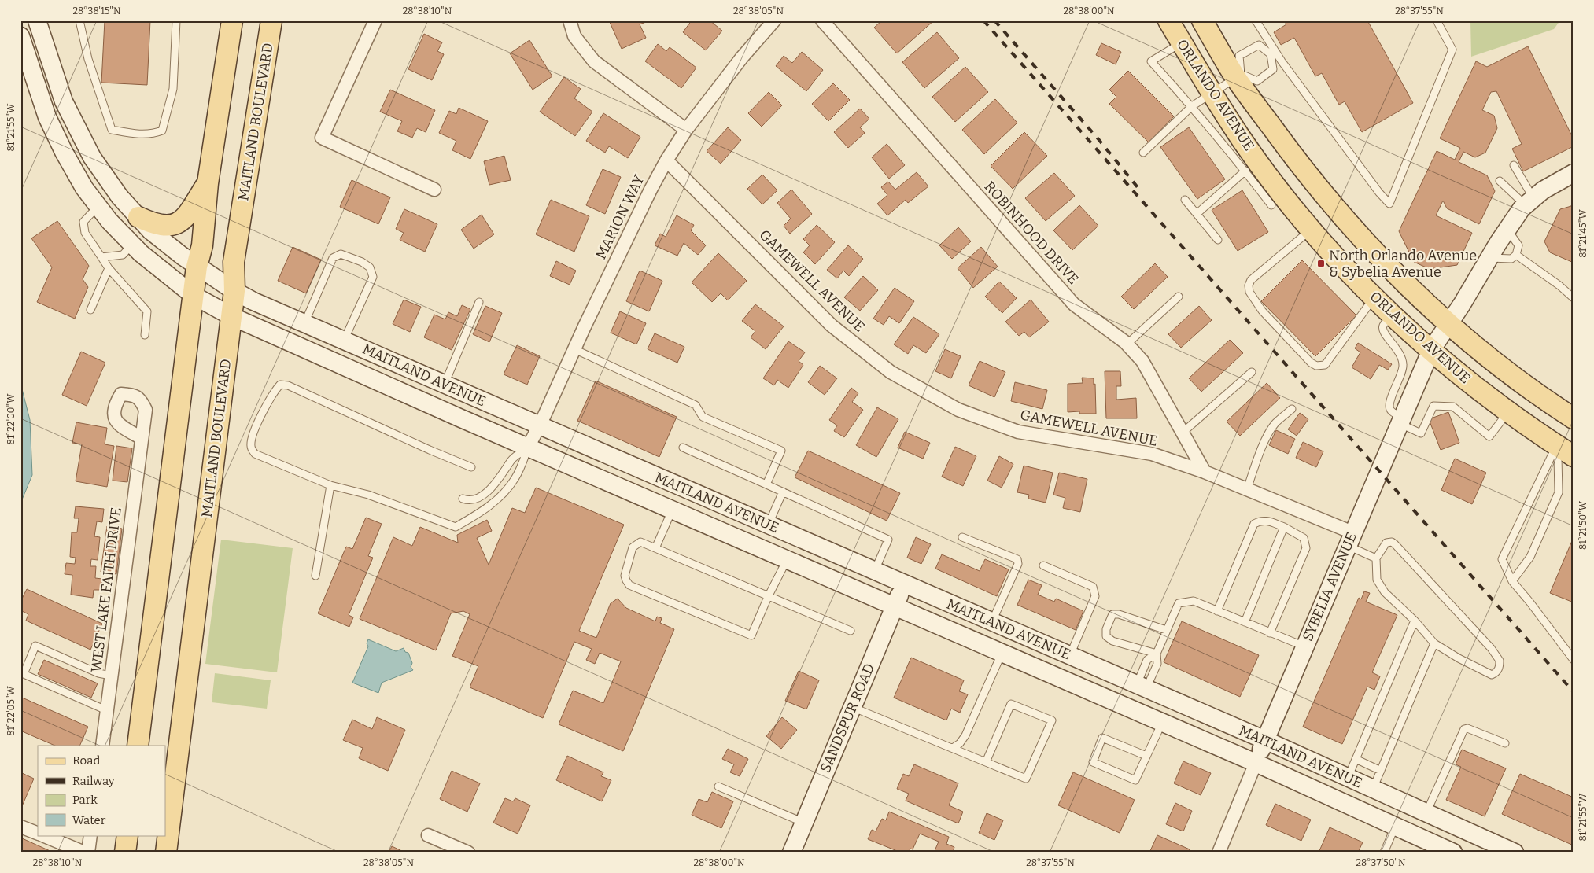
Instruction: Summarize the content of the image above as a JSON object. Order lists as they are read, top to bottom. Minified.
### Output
{"streets":{"main road":["ORLANDO AVENUE","MAITLAND BOULEVARD","MAITLAND AVENUE","SYBELIA AVENUE","SANDSPUR ROAD"],"street":["MARION WAY","ROBINHOOD DRIVE","GAMEWELL AVENUE","WEST LAKE FAITH DRIVE"]},"crossings":[["ORLANDO AVENUE","SYBELIA AVENUE"],["MAITLAND BOULEVARD","MAITLAND AVENUE"],["MARION WAY","GAMEWELL AVENUE"],["MARION WAY","MAITLAND AVENUE"],["ROBINHOOD DRIVE","GAMEWELL AVENUE"],["GAMEWELL AVENUE","SYBELIA AVENUE"],["MAITLAND AVENUE","SYBELIA AVENUE"],["MAITLAND AVENUE","SANDSPUR ROAD"]],"places":{"transit":["North Orlando Avenue & Sybelia Avenue"]},"legend":["Road","Railway","Park","Water"],"coordinates":["28°38'15\"N","28°38'10\"N","28°38'05\"N","28°38'00\"N","28°37'55\"N","81°21'55\"W","81°21'45\"W","81°22'00\"W","81°21'50\"W","81°22'05\"W","28°37'50\"N"]}
